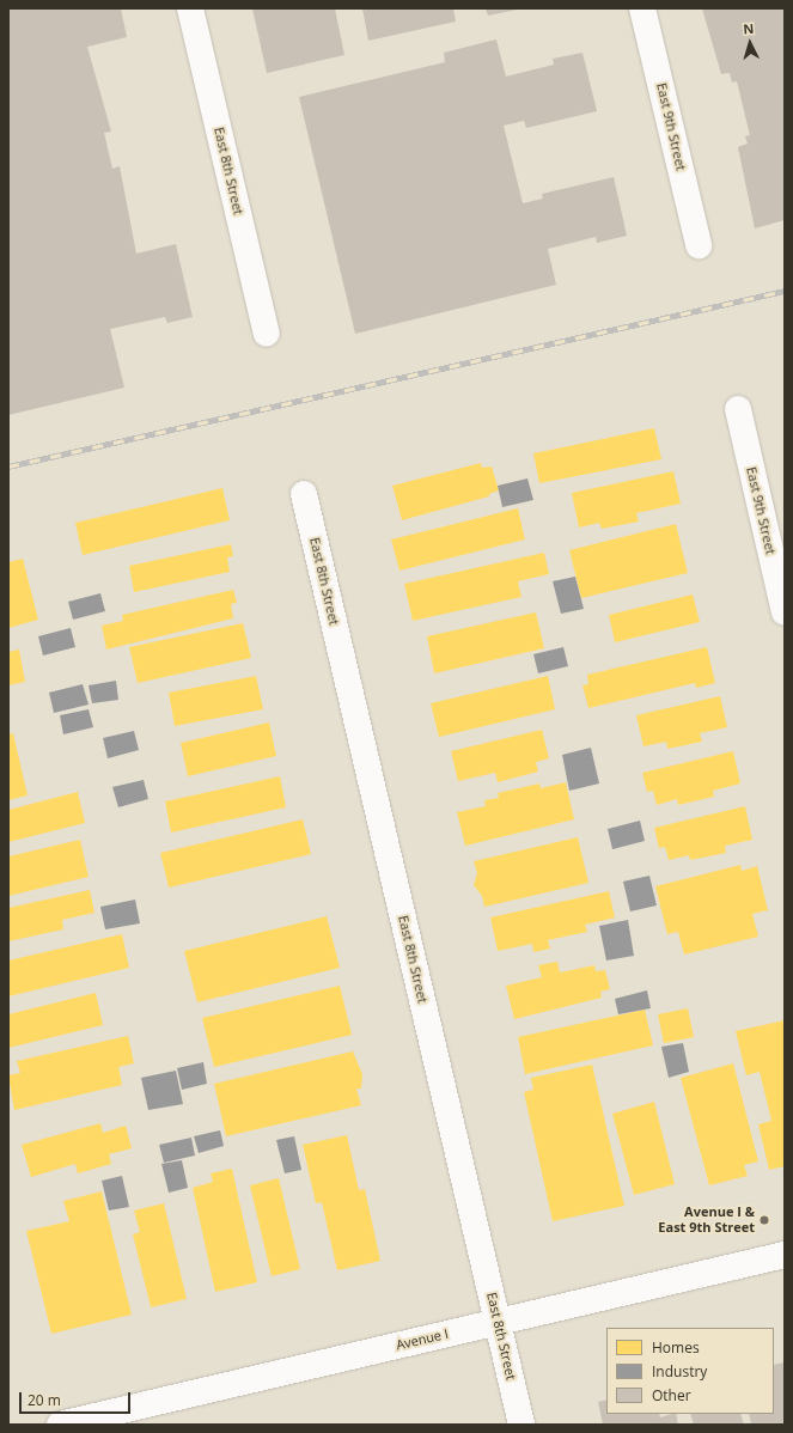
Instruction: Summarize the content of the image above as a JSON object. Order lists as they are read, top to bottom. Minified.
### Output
{"streets":{"street":["East 9th Street","East 8th Street","Avenue I"]},"crossings":[["East 8th Street","Avenue I"]],"places":["Avenue I & East 9th Street"],"legend":["Homes","Industry","Other"],"scale_bar":"20 m","north":"top"}
